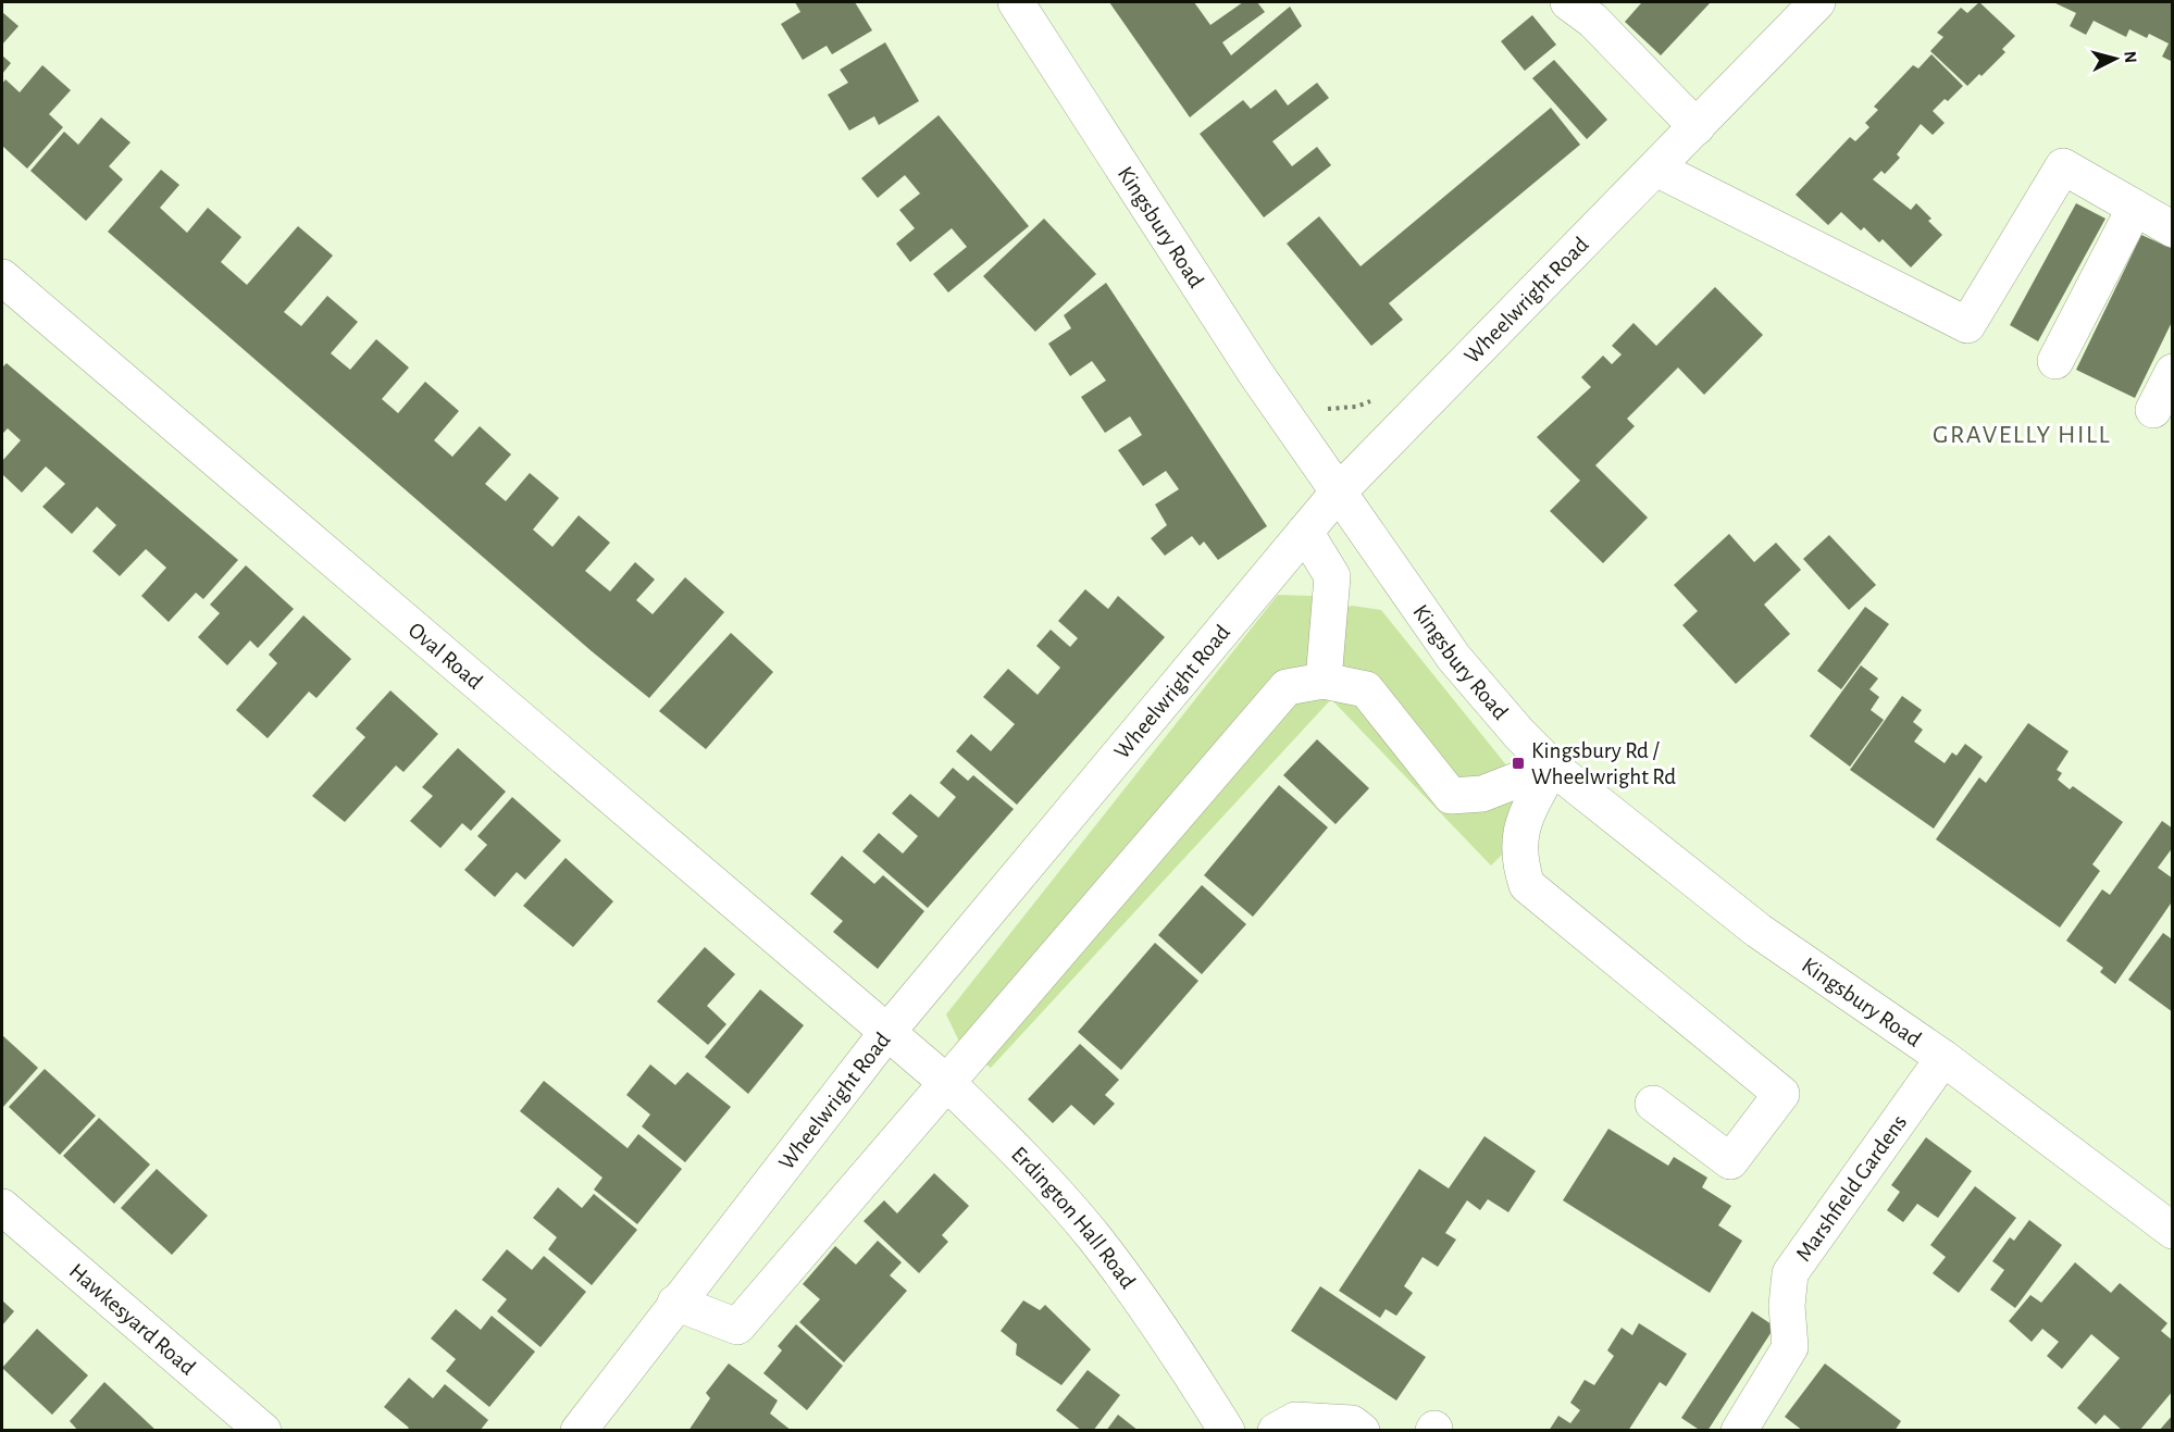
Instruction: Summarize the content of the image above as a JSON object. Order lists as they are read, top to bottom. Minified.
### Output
{"streets":{"street":["Kingsbury Road","Wheelwright Road","Oval Road","Marshfield Gardens","Erdington Hall Road","Hawkesyard Road"]},"crossings":[["Kingsbury Road","Wheelwright Road"],["Kingsbury Road","Marshfield Gardens"],["Wheelwright Road","Oval Road"],["Wheelwright Road","Erdington Hall Road"],["Oval Road","Erdington Hall Road"]],"districts":["GRAVELLY HILL"],"places":{"transit":["Kingsbury Rd / Wheelwright Rd"]},"north":"right"}
